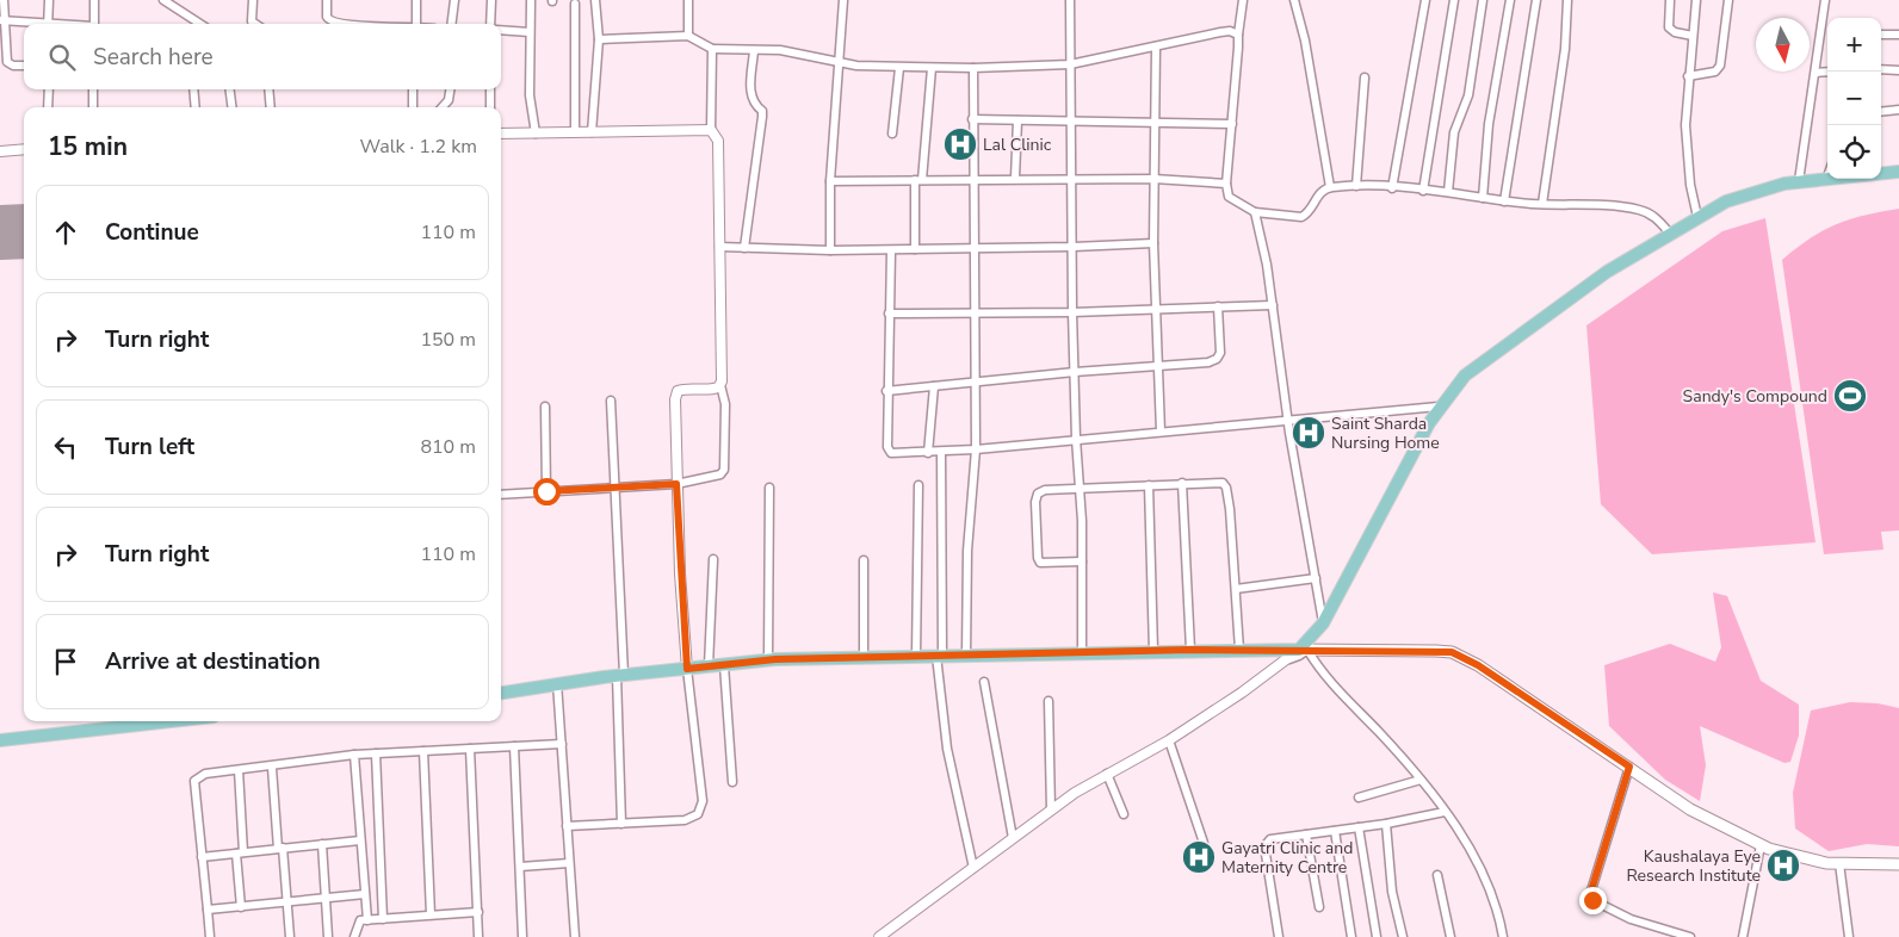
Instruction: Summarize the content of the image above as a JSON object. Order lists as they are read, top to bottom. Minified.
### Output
{"places":{"hospital":["Lal Clinic","Saint Sharda Nursing Home","Gayatri Clinic and Maternity Centre","Kaushalaya Eye Research Institute"],"sports":["Sandy's Compound"]},"north":"bottom","page":{"map_buttons":["+","−"],"search":"Search here","heading":["15 min","Walk · 1.2 km"],"list":[["Continue","110 m"],["Turn right","150 m"],["Turn left","810 m"],["Turn right","110 m"],"Arrive at destination"]}}
